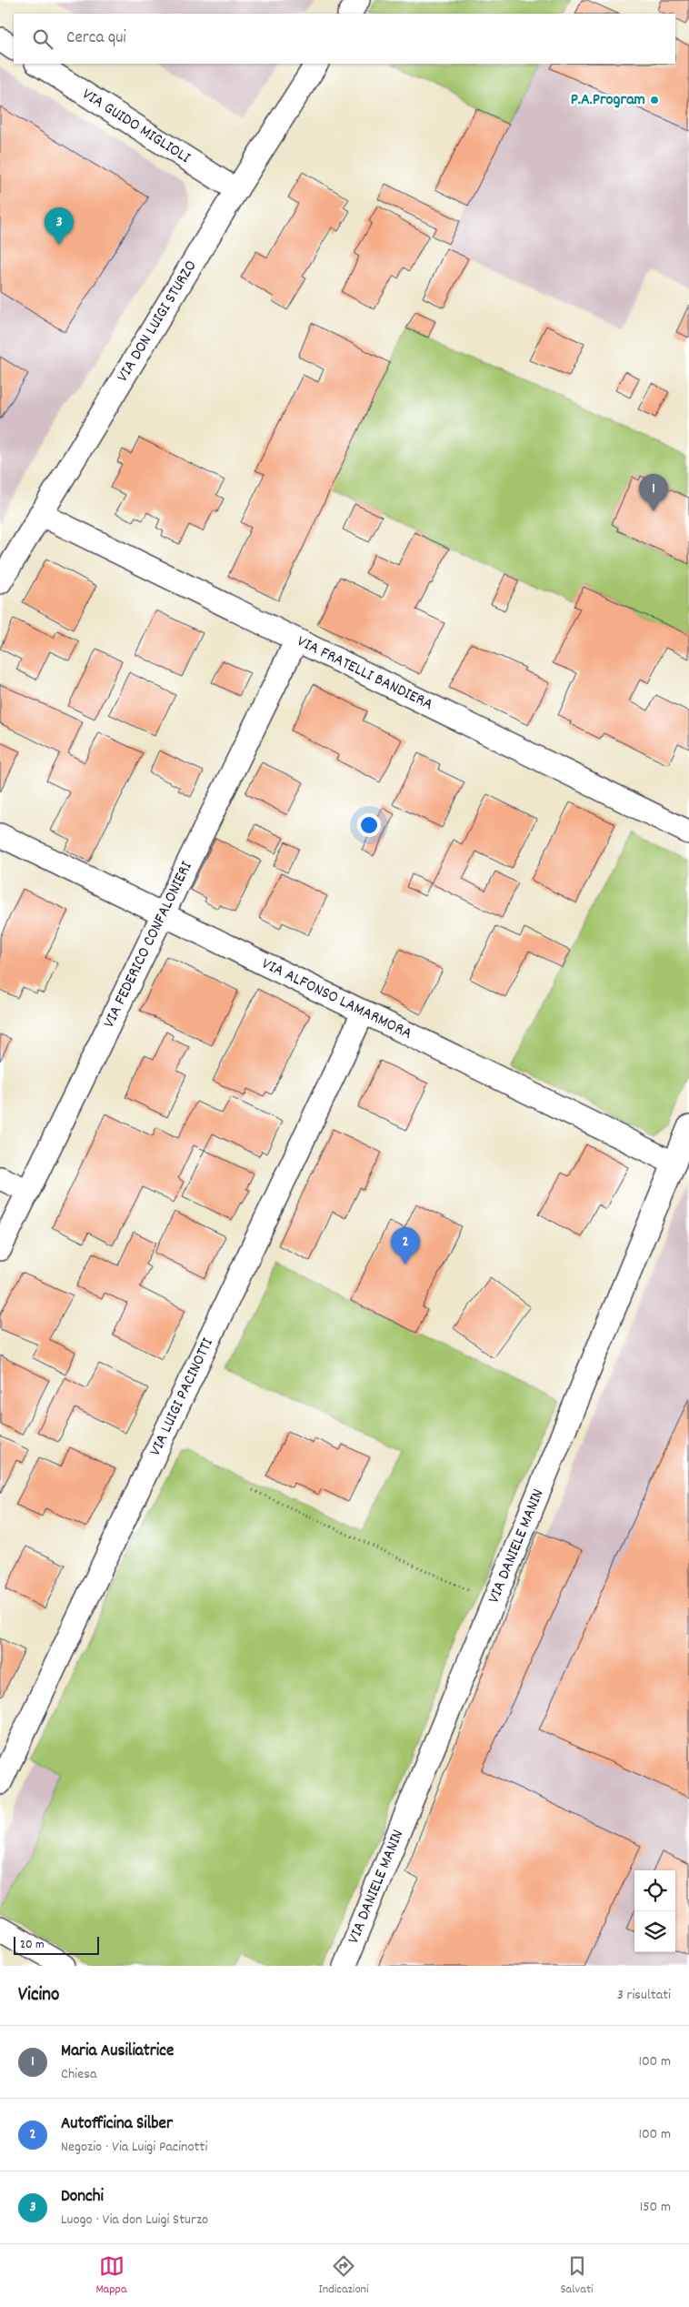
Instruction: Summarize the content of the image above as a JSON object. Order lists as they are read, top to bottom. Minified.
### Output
{"streets":{"street":["VIA GUIDO MIGLIOLI","VIA DON LUIGI STURZO","VIA FRATELLI BANDIERA","VIA FEDERICO CONFALONIERI","VIA ALFONSO LAMARMORA","VIA LUIGI PACINOTTI","VIA DANIELE MANIN"]},"crossings":[["VIA GUIDO MIGLIOLI","VIA DON LUIGI STURZO"],["VIA DON LUIGI STURZO","VIA FRATELLI BANDIERA"],["VIA FRATELLI BANDIERA","VIA FEDERICO CONFALONIERI"],["VIA FEDERICO CONFALONIERI","VIA ALFONSO LAMARMORA"],["VIA ALFONSO LAMARMORA","VIA LUIGI PACINOTTI"],["VIA ALFONSO LAMARMORA","VIA DANIELE MANIN"]],"places":["P.A.Program"],"scale_bar":"20 m","page":{"search":"Cerca qui","pins":["3","1","2"],"scale":"20 m","heading":["Vicino","3 risultati"],"list":[{"mark":"1","name":"Maria Ausiliatrice","note":"Chiesa","value":"100 m"},{"mark":"2","name":"Autofficina Silber","note":"Negozio · Via Luigi Pacinotti","value":"100 m"},{"mark":"3","name":"Donchi","note":"Luogo · Via don Luigi Sturzo","value":"150 m"}],"nav":["Mappa","Indicazioni","Salvati"]}}
